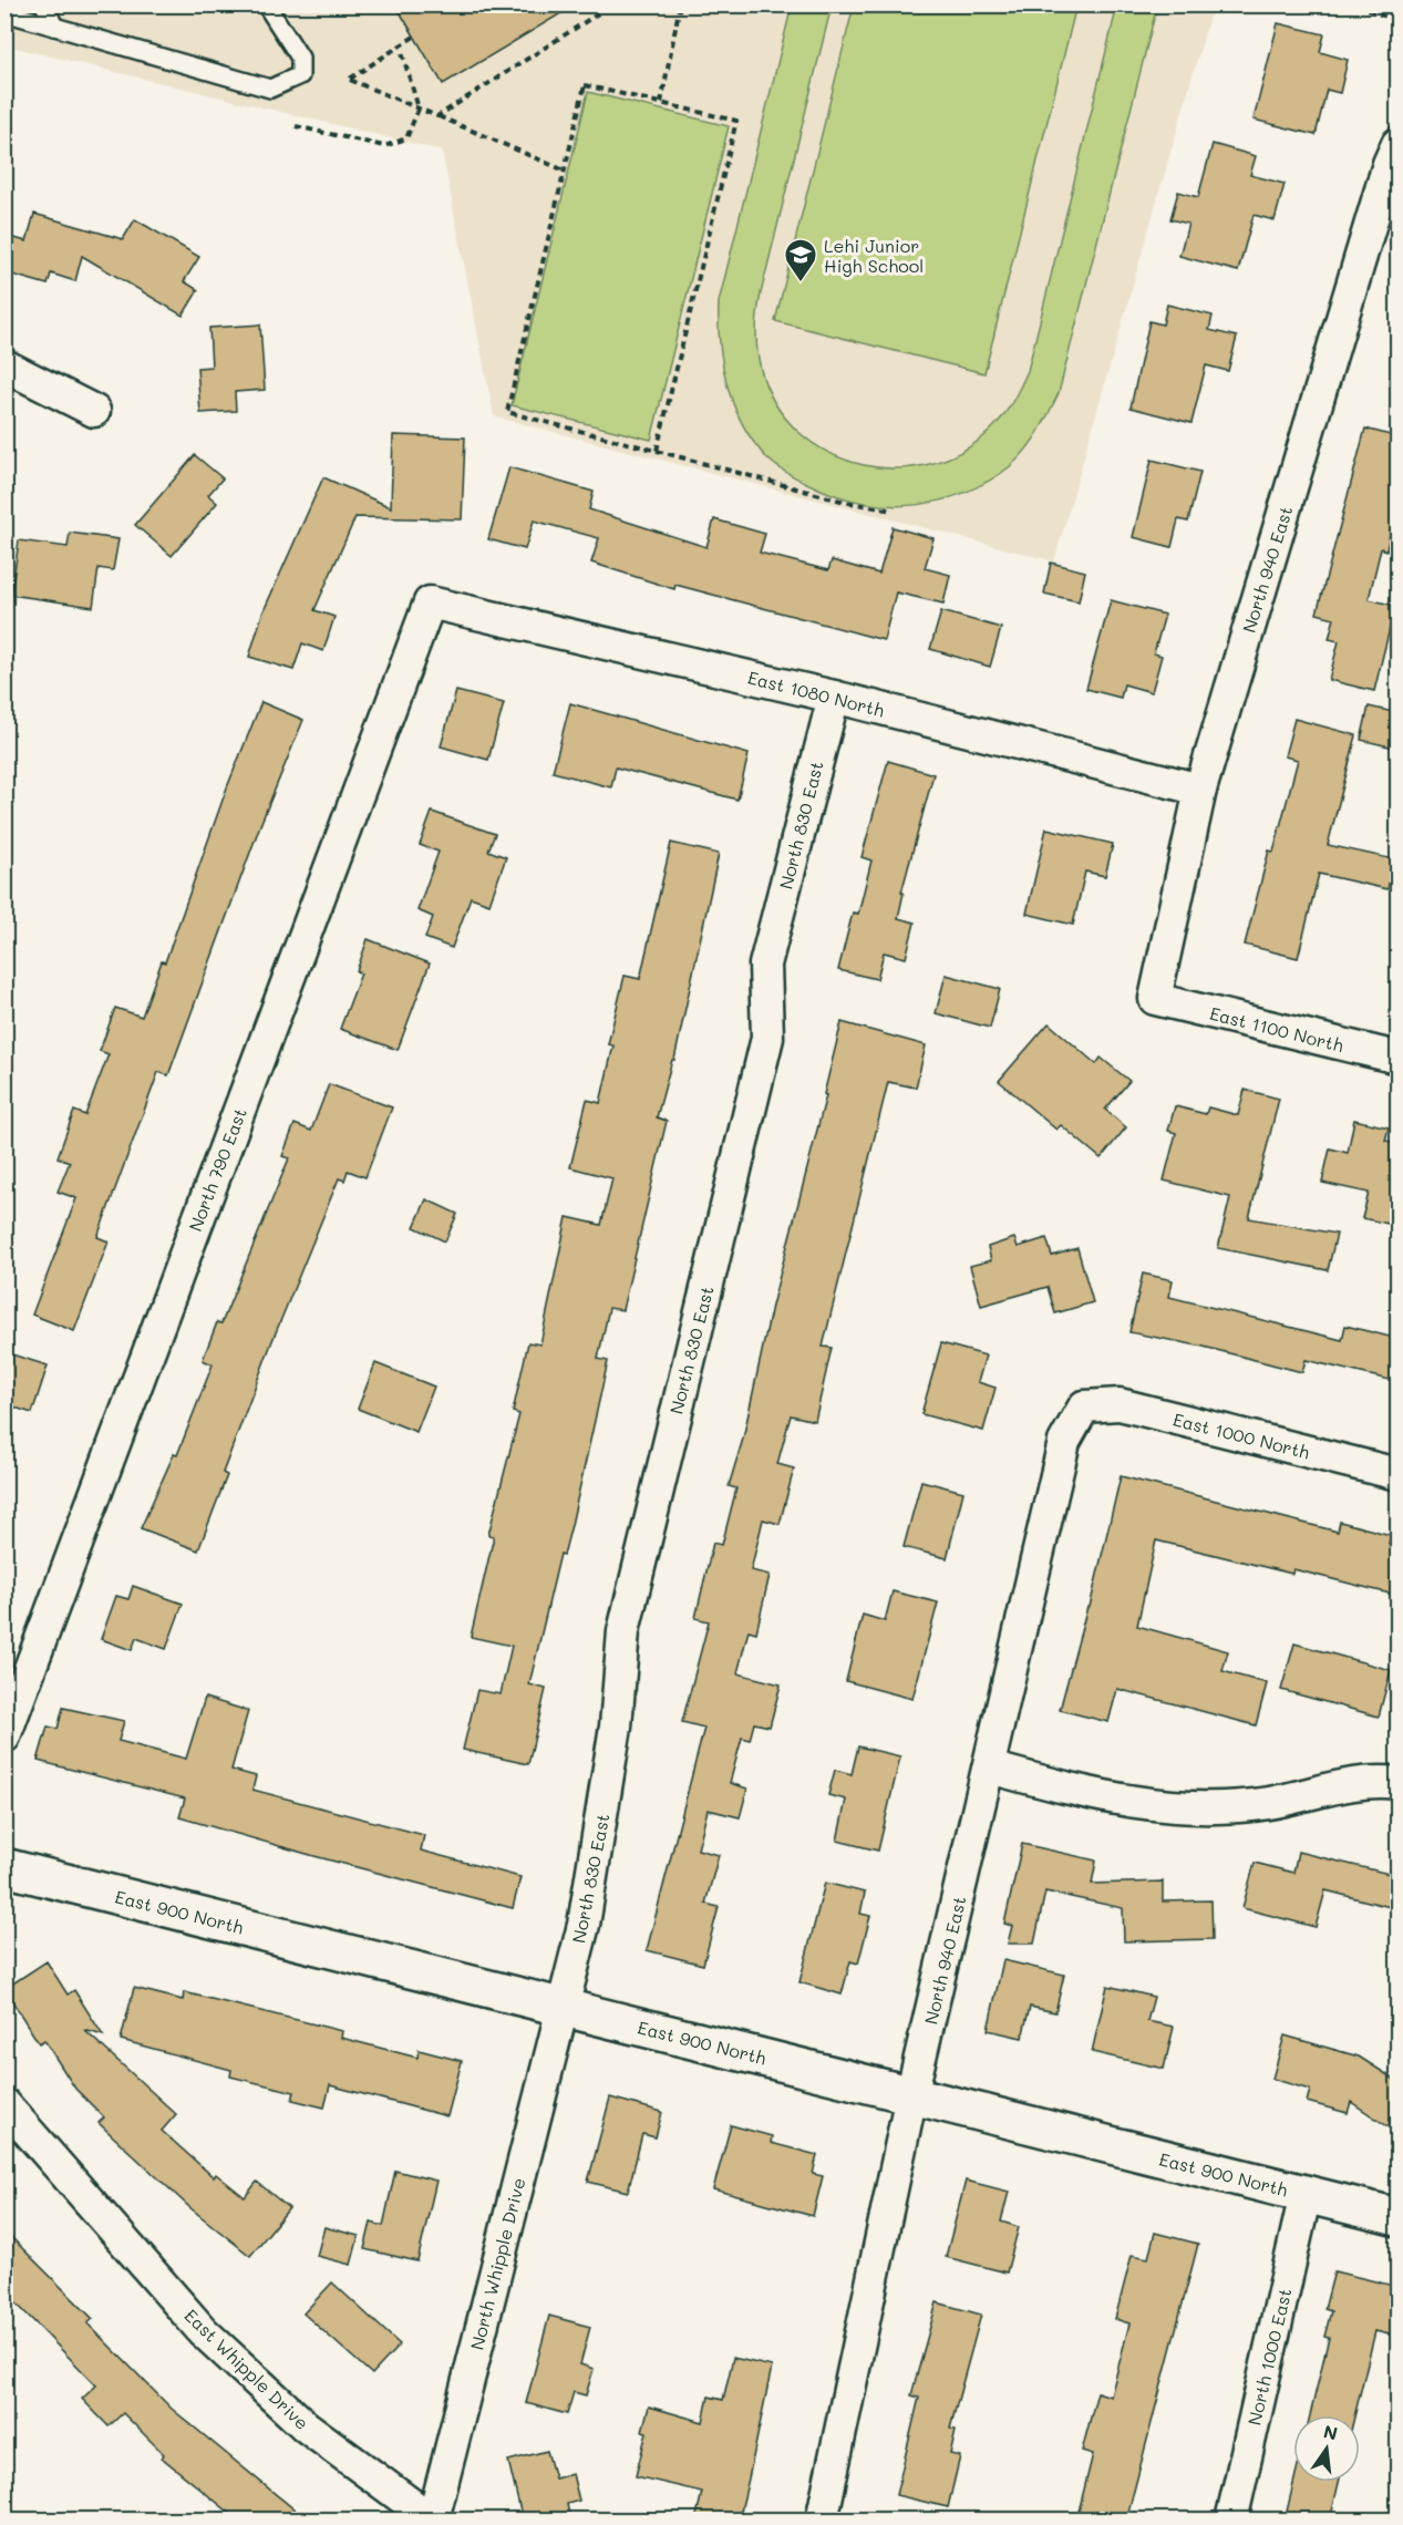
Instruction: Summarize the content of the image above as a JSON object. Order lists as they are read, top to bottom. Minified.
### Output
{"streets":{"street":["North 940 East","East 1080 North","North 830 East","East 1100 North","North 790 East","East 1000 North","East 900 North","North Whipple Drive","North 1000 East","East Whipple Drive"]},"crossings":[["North 940 East","East 1080 North"],["North 940 East","East 1100 North"],["North 940 East","East 1000 North"],["North 940 East","East 900 North"],["East 1080 North","North 830 East"],["East 1080 North","North 790 East"],["North 830 East","East 900 North"],["North 830 East","North Whipple Drive"],["East 900 North","North Whipple Drive"],["East 900 North","North 1000 East"],["North Whipple Drive","East Whipple Drive"]],"places":{"school or university":["Lehi Junior High School"]},"north":"top"}
